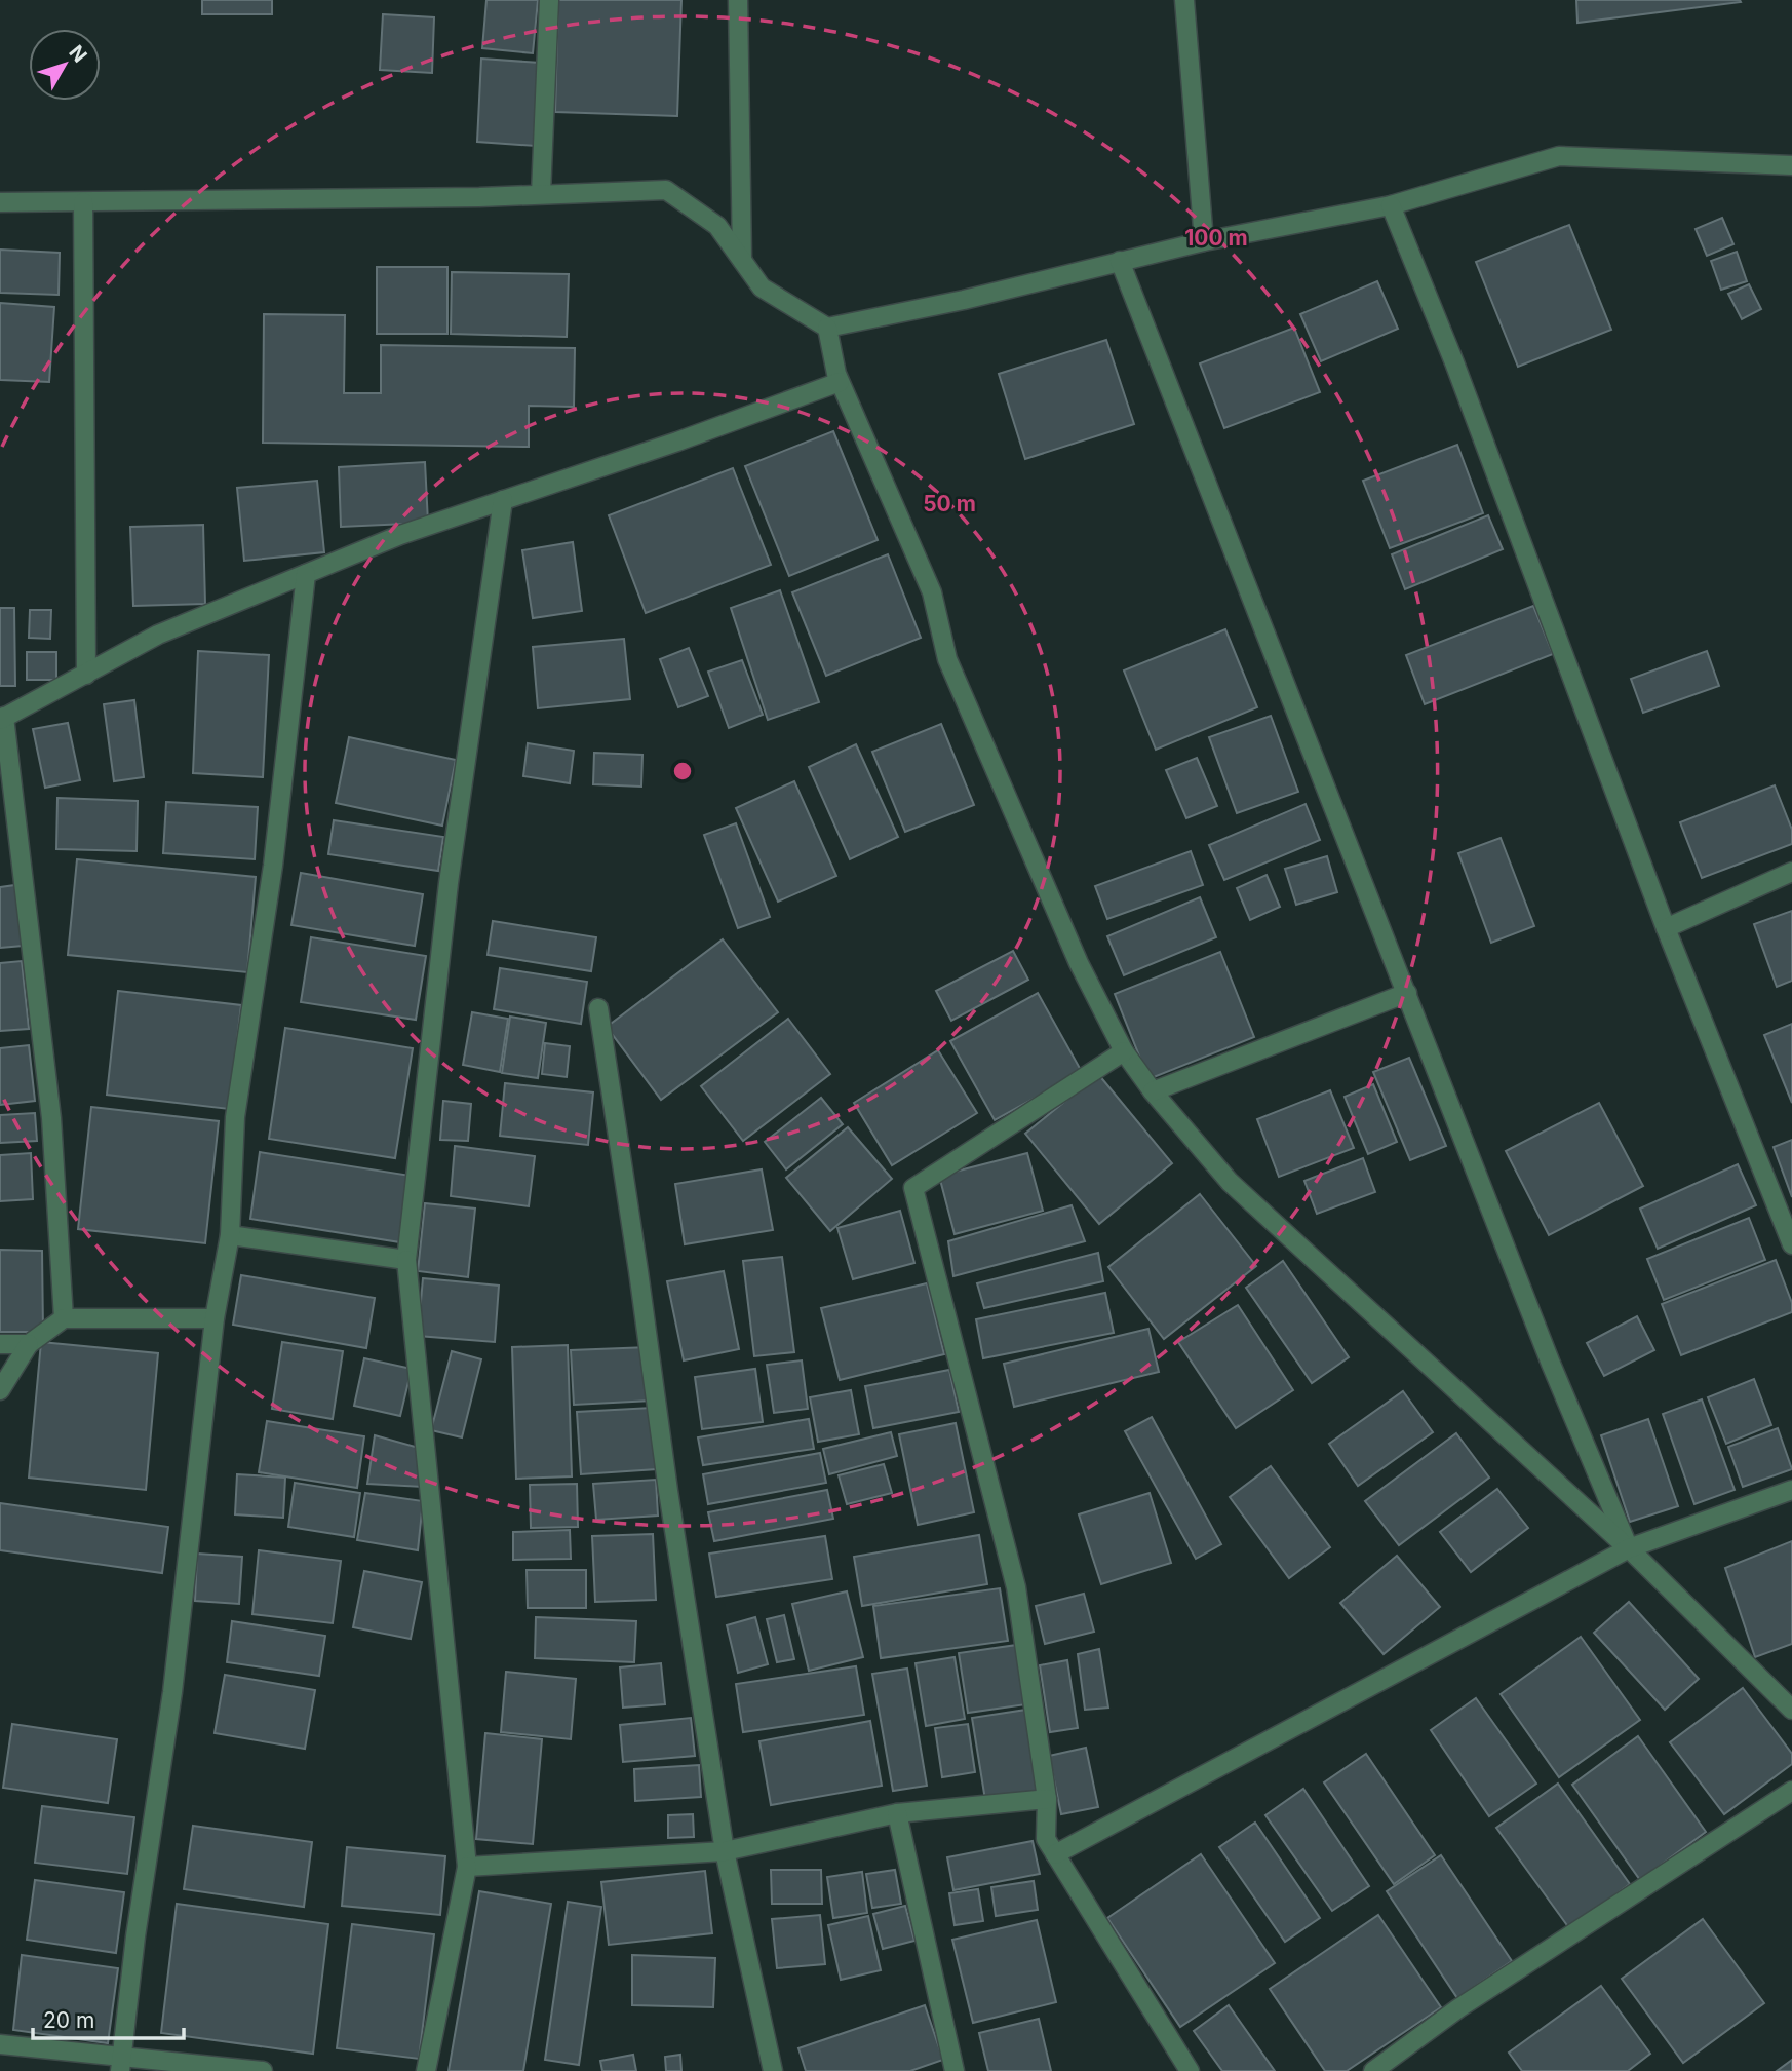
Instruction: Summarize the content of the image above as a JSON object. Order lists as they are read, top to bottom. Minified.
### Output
{"scale_bar":"20 m","north":"top right","rings":["100 m","50 m"]}
